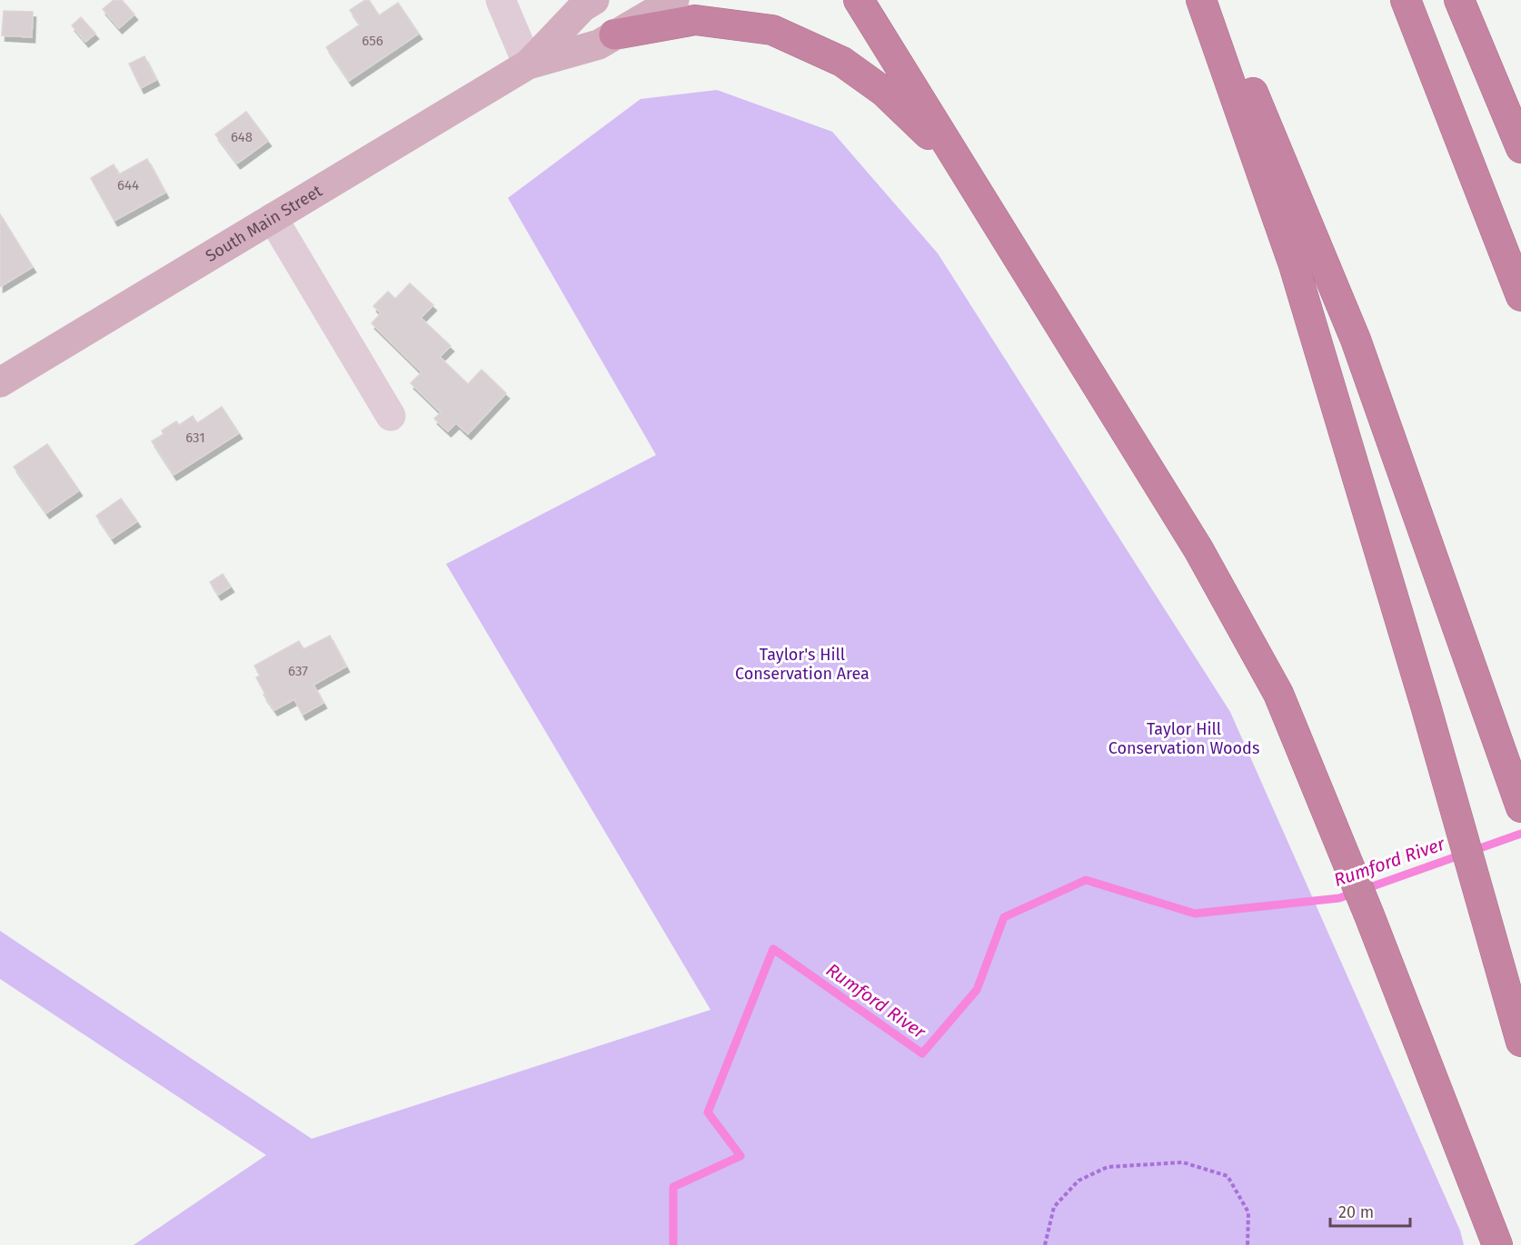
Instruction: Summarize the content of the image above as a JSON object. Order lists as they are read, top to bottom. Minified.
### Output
{"streets":{"main road":["South Main Street"]},"water":["Rumford River"],"parks":["Taylor's Hill Conservation Area","Taylor Hill Conservation Woods"],"house_numbers":["656","648","644","631","637"],"scale_bar":"20 m"}
